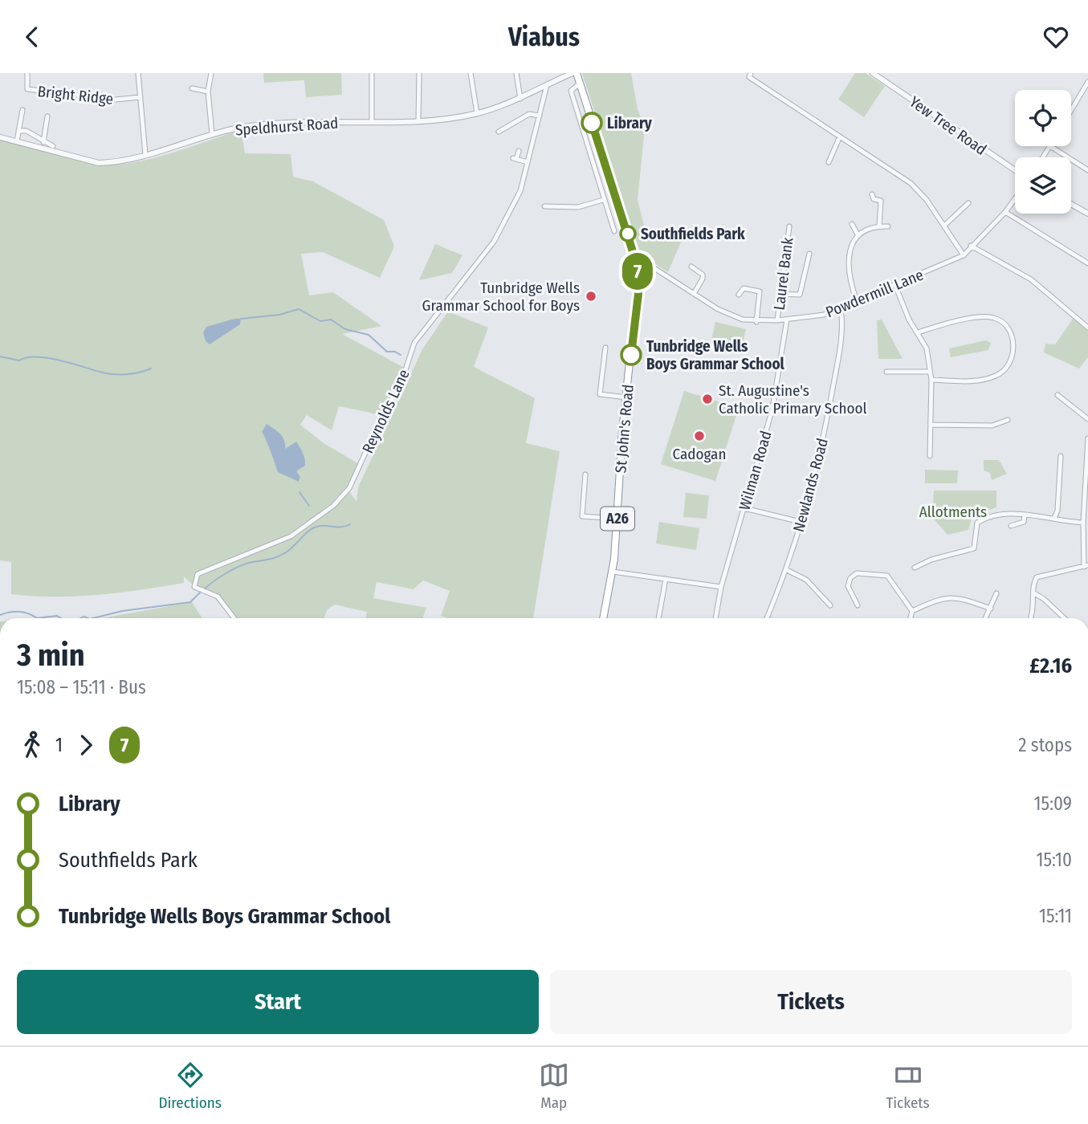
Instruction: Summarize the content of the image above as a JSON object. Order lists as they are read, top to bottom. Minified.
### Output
{"streets":{"highway":["St John's Road","A26"],"street":["Bright Ridge","Yew Tree Road","Speldhurst Road","Laurel Bank","Powdermill Lane","Reynolds Lane","Wilman Road","Newlands Road"]},"crossings":[["Speldhurst Road","Reynolds Lane"],["Speldhurst Road","St John's Road"],["Laurel Bank","Powdermill Lane"],["Powdermill Lane","St John's Road"],["Powdermill Lane","Wilman Road"],["Powdermill Lane","Newlands Road"]],"parks":["Allotments"],"places":["Library","Southfields Park","Tunbridge Wells Grammar School for Boys","Tunbridge Wells Boys Grammar School","St. Augustine's Catholic Primary School","Cadogan"],"lines":["bus line 7"],"page":{"header":"Viabus","on_map":"7","heading":["3 min","15:08 – 15:11 · Bus","£2.16"],"legs":["1","7","2 stops"],"list":[{"name":"Library","value":"15:09"},{"name":"Southfields Park","value":"15:10"},{"name":"Tunbridge Wells Boys Grammar School","value":"15:11"}],"buttons":["Start","Tickets"],"tabs":["Directions","Map","Tickets"]}}
